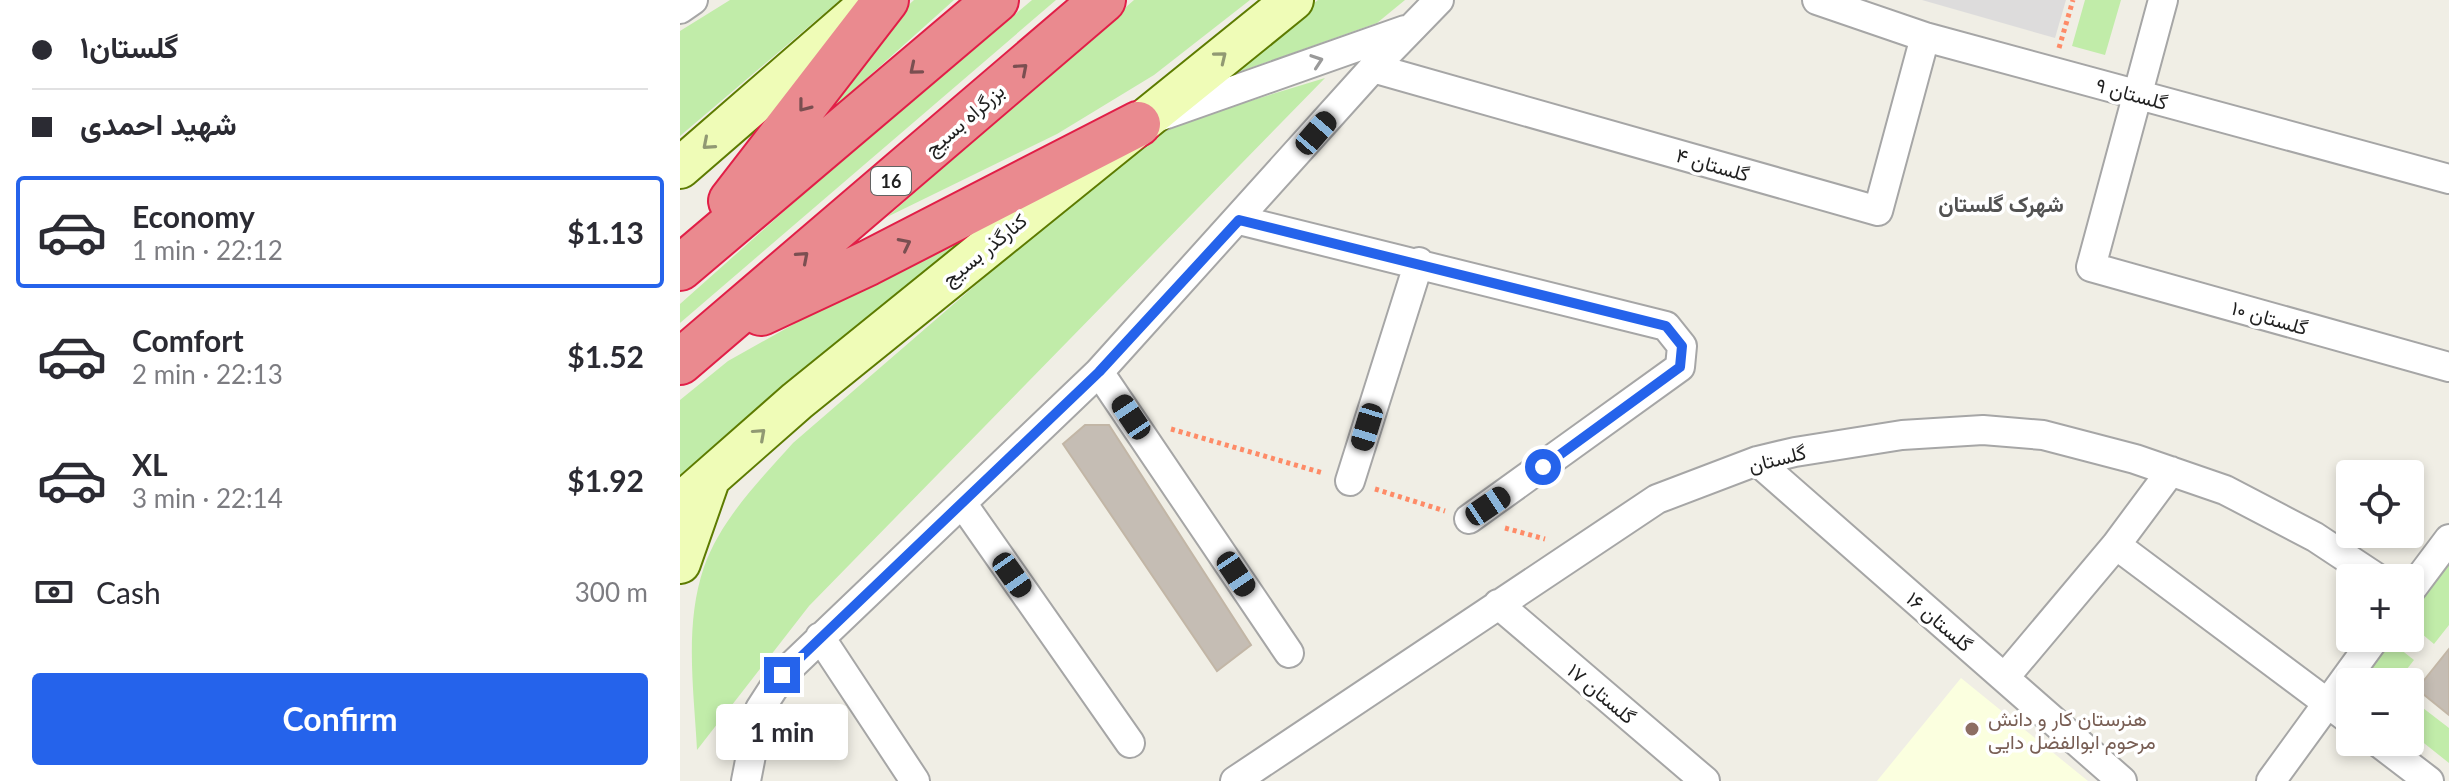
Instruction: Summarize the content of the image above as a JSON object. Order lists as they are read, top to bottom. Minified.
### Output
{"streets":{"highway":["بزرگراه بسیج","16"],"main road":["کنارگذر بسیج"],"street":["گلستان ۹","گلستان ۴","گلستان ۱۰","گلستان","گلستان ۱۶","گلستان ۱۷"]},"crossings":[["گلستان ۹","گلستان ۴"],["گلستان ۹","گلستان ۱۰"],["گلستان","گلستان ۱۶"],["گلستان","گلستان ۱۷"]],"districts":["شهرک گلستان"],"places":["هنرستان کار و دانش مرحوم ابوالفضل دایی"],"page":{"banner":["گلستان۱","شهید احمدی"],"list":[{"name":"Economy","note":"1 min · 22:12","value":"$1.13"},{"name":"Comfort","note":"2 min · 22:13","value":"$1.52"},{"name":"XL","note":"3 min · 22:14","value":"$1.92"}],"map_buttons":["+","−"],"pay":["Cash","300 m"],"buttons":"Confirm","bubble":"1 min"}}
